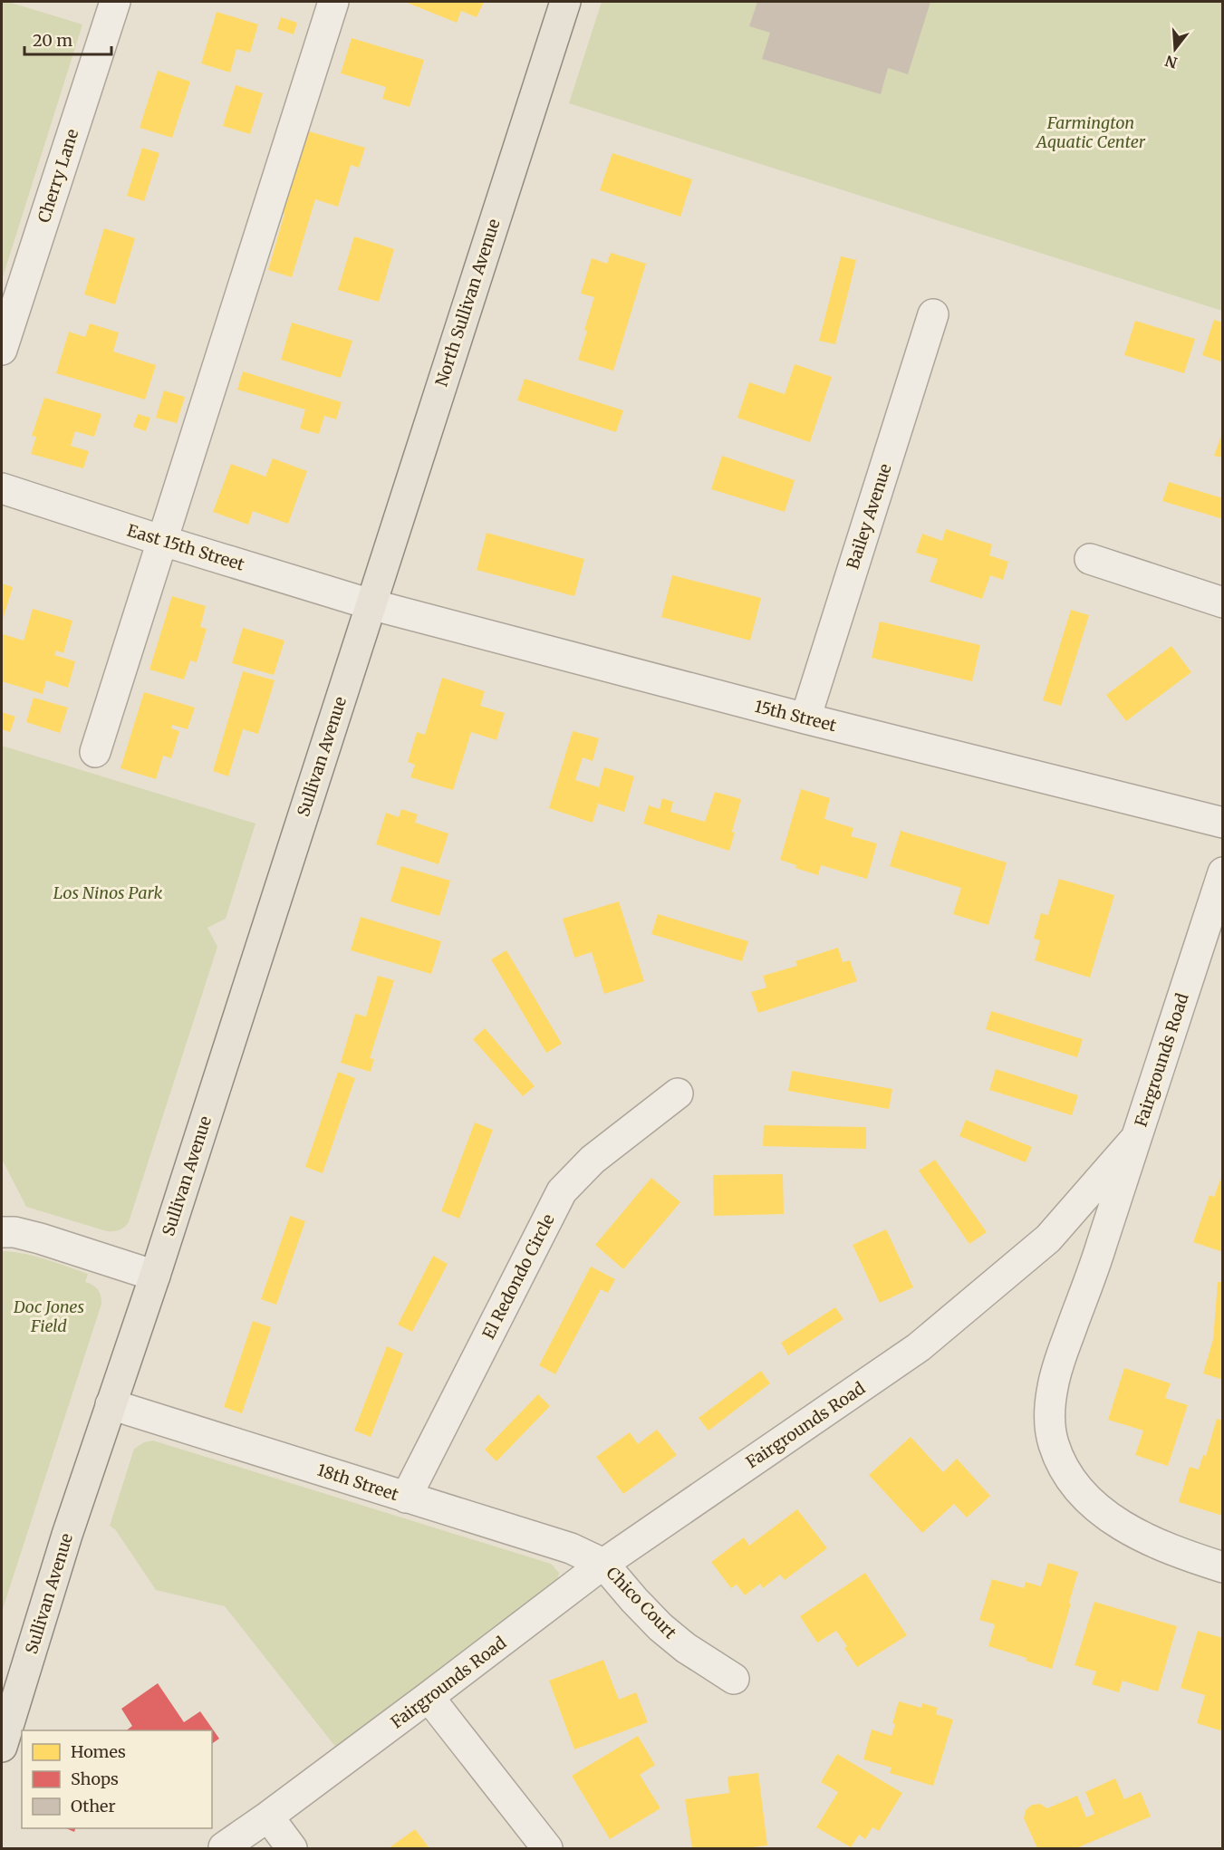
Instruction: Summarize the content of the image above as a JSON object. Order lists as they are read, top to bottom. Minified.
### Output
{"streets":{"main road":["North Sullivan Avenue","Sullivan Avenue"],"street":["Cherry Lane","Bailey Avenue","East 15th Street","15th Street","Fairgrounds Road","El Redondo Circle","18th Street","Chico Court"]},"crossings":[["North Sullivan Avenue","East 15th Street"],["North Sullivan Avenue","15th Street"],["North Sullivan Avenue","Sullivan Avenue"],["Bailey Avenue","15th Street"],["East 15th Street","15th Street"],["East 15th Street","Sullivan Avenue"],["15th Street","Sullivan Avenue"],["Sullivan Avenue","18th Street"],["Fairgrounds Road","18th Street"],["Fairgrounds Road","Chico Court"],["El Redondo Circle","18th Street"],["18th Street","Chico Court"]],"parks":["Farmington Aquatic Center","Los Ninos Park","Doc Jones Field"],"legend":["Homes","Shops","Other"],"scale_bar":"20 m","north":"bottom"}
